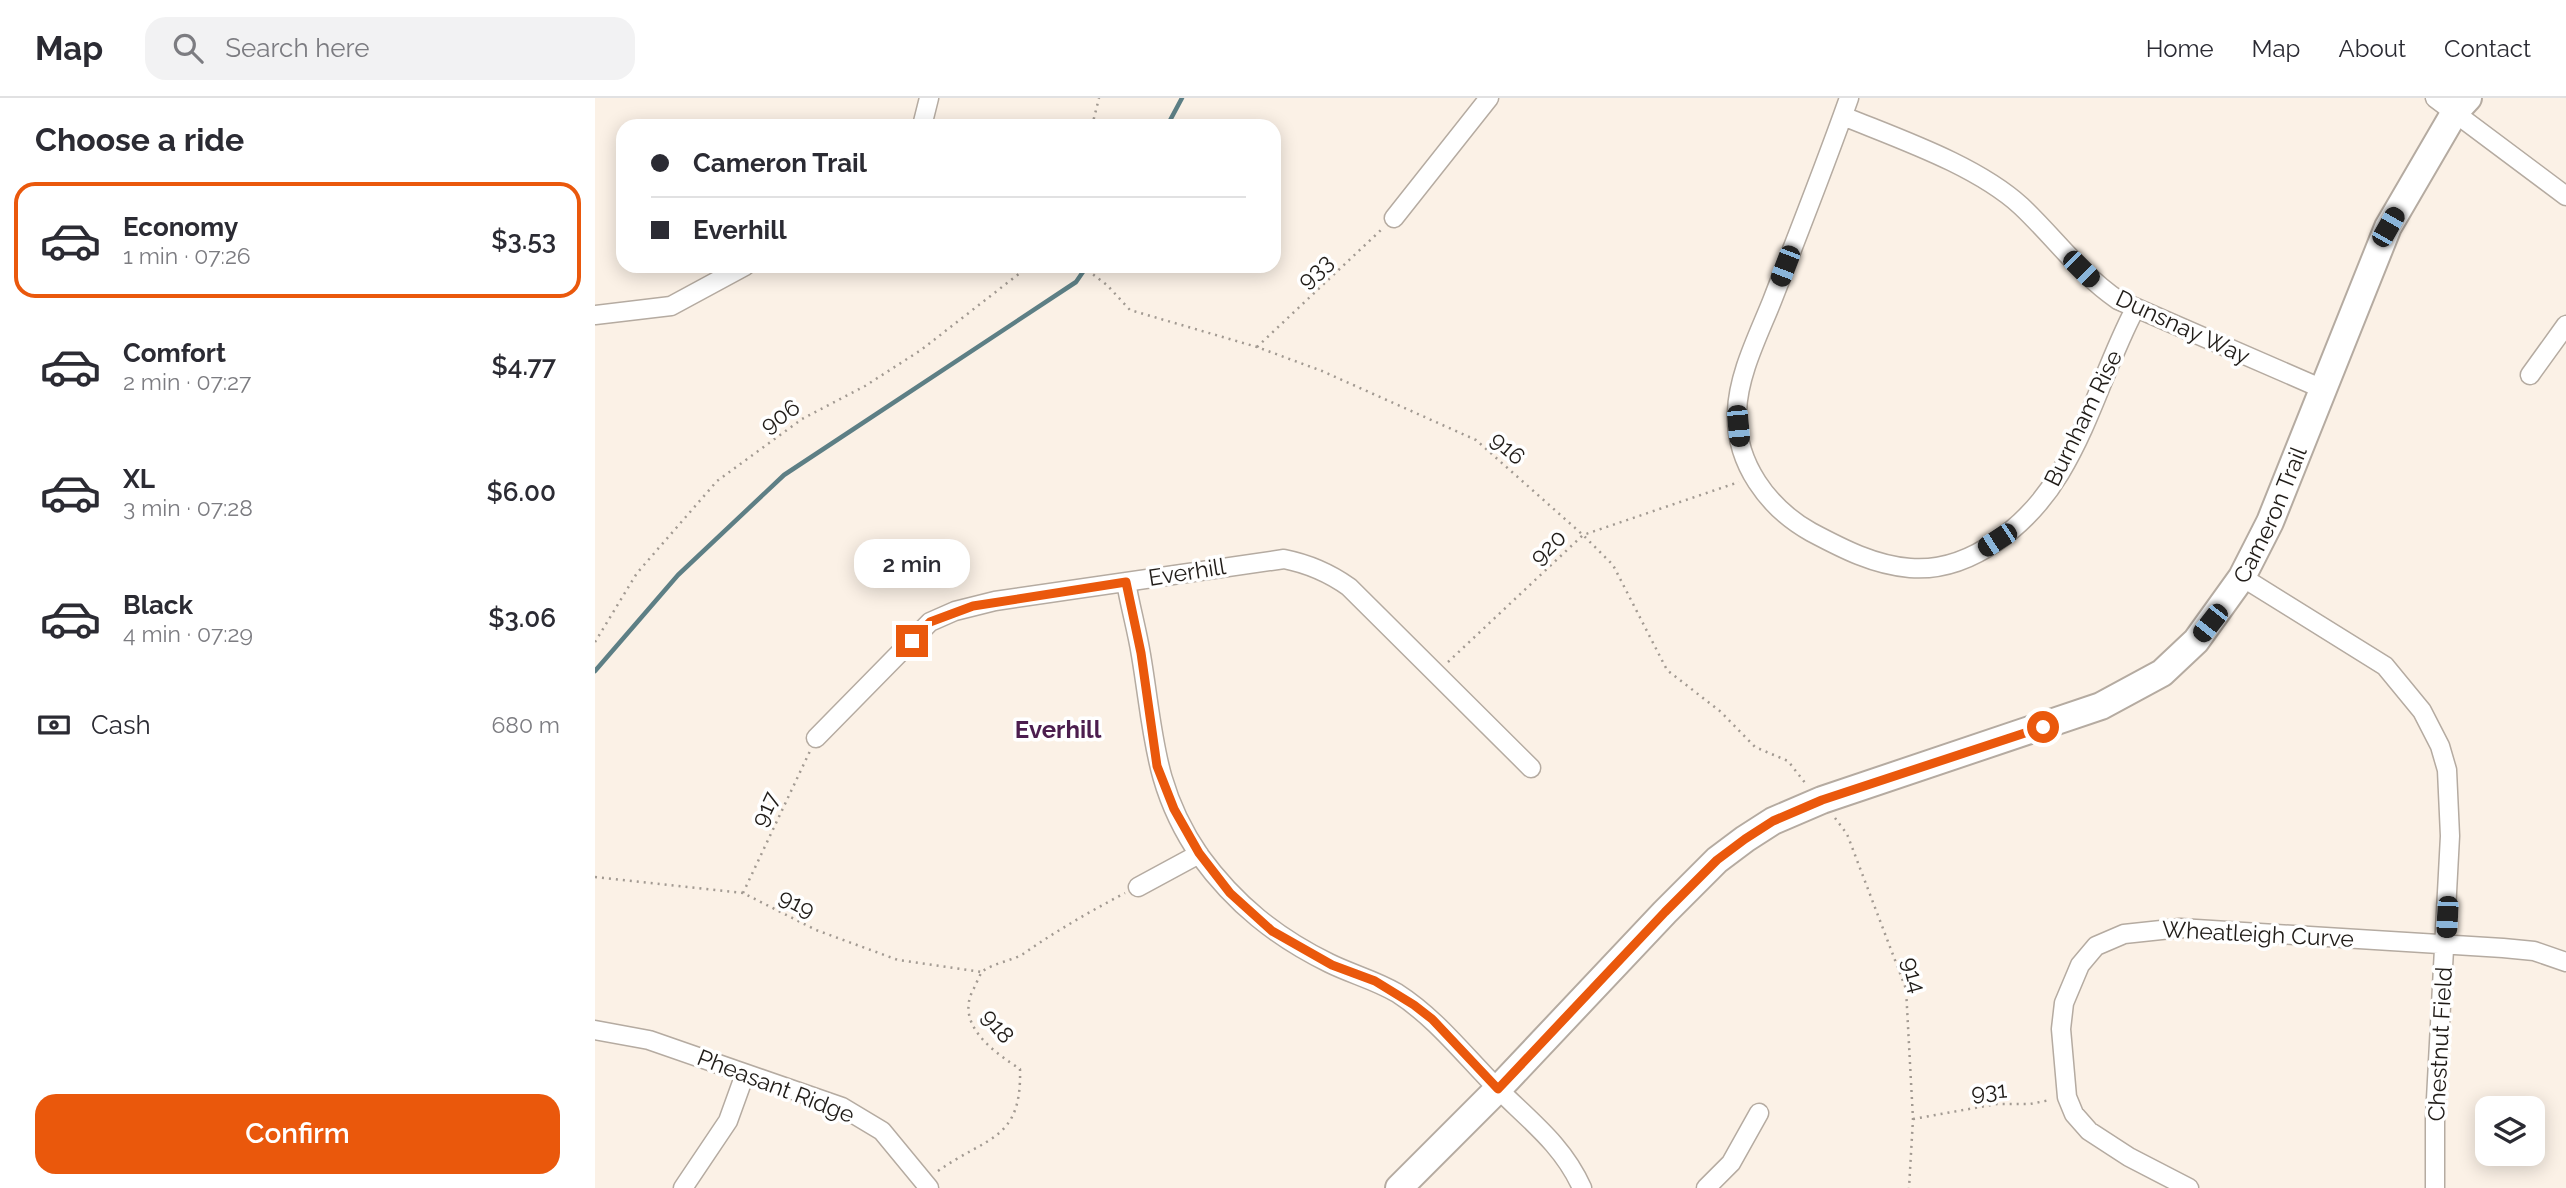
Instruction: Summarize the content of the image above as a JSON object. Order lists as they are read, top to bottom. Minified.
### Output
{"streets":{"street":["Dunsnay Way","Burnham Rise","Cameron Trail","Everhill","Wheatleigh Curve","Chestnut Field","Pheasant Ridge"],"path":["933","906","916","920","917","919","914","918","931"]},"crossings":[["933","916"],["Dunsnay Way","Burnham Rise"],["Dunsnay Way","Cameron Trail"],["Burnham Rise","920"],["916","Cameron Trail"],["916","920"],["916","914"],["Cameron Trail","914"],["Cameron Trail","Chestnut Field"],["920","Everhill"],["Everhill","917"],["917","919"],["919","918"],["Wheatleigh Curve","Chestnut Field"],["Wheatleigh Curve","931"],["914","931"],["918","Pheasant Ridge"]],"districts":["Everhill"],"page":{"header":"Map","search":"Search here","nav":["Home","Map","About","Contact"],"heading":"Choose a ride","banner":["Cameron Trail","Everhill"],"list":[{"name":"Economy","note":"1 min · 07:26","value":"$3.53"},{"name":"Comfort","note":"2 min · 07:27","value":"$4.77"},{"name":"XL","note":"3 min · 07:28","value":"$6.00"},{"name":"Black","note":"4 min · 07:29","value":"$3.06"}],"bubble":"2 min","pay":["Cash","680 m"],"buttons":"Confirm"}}
